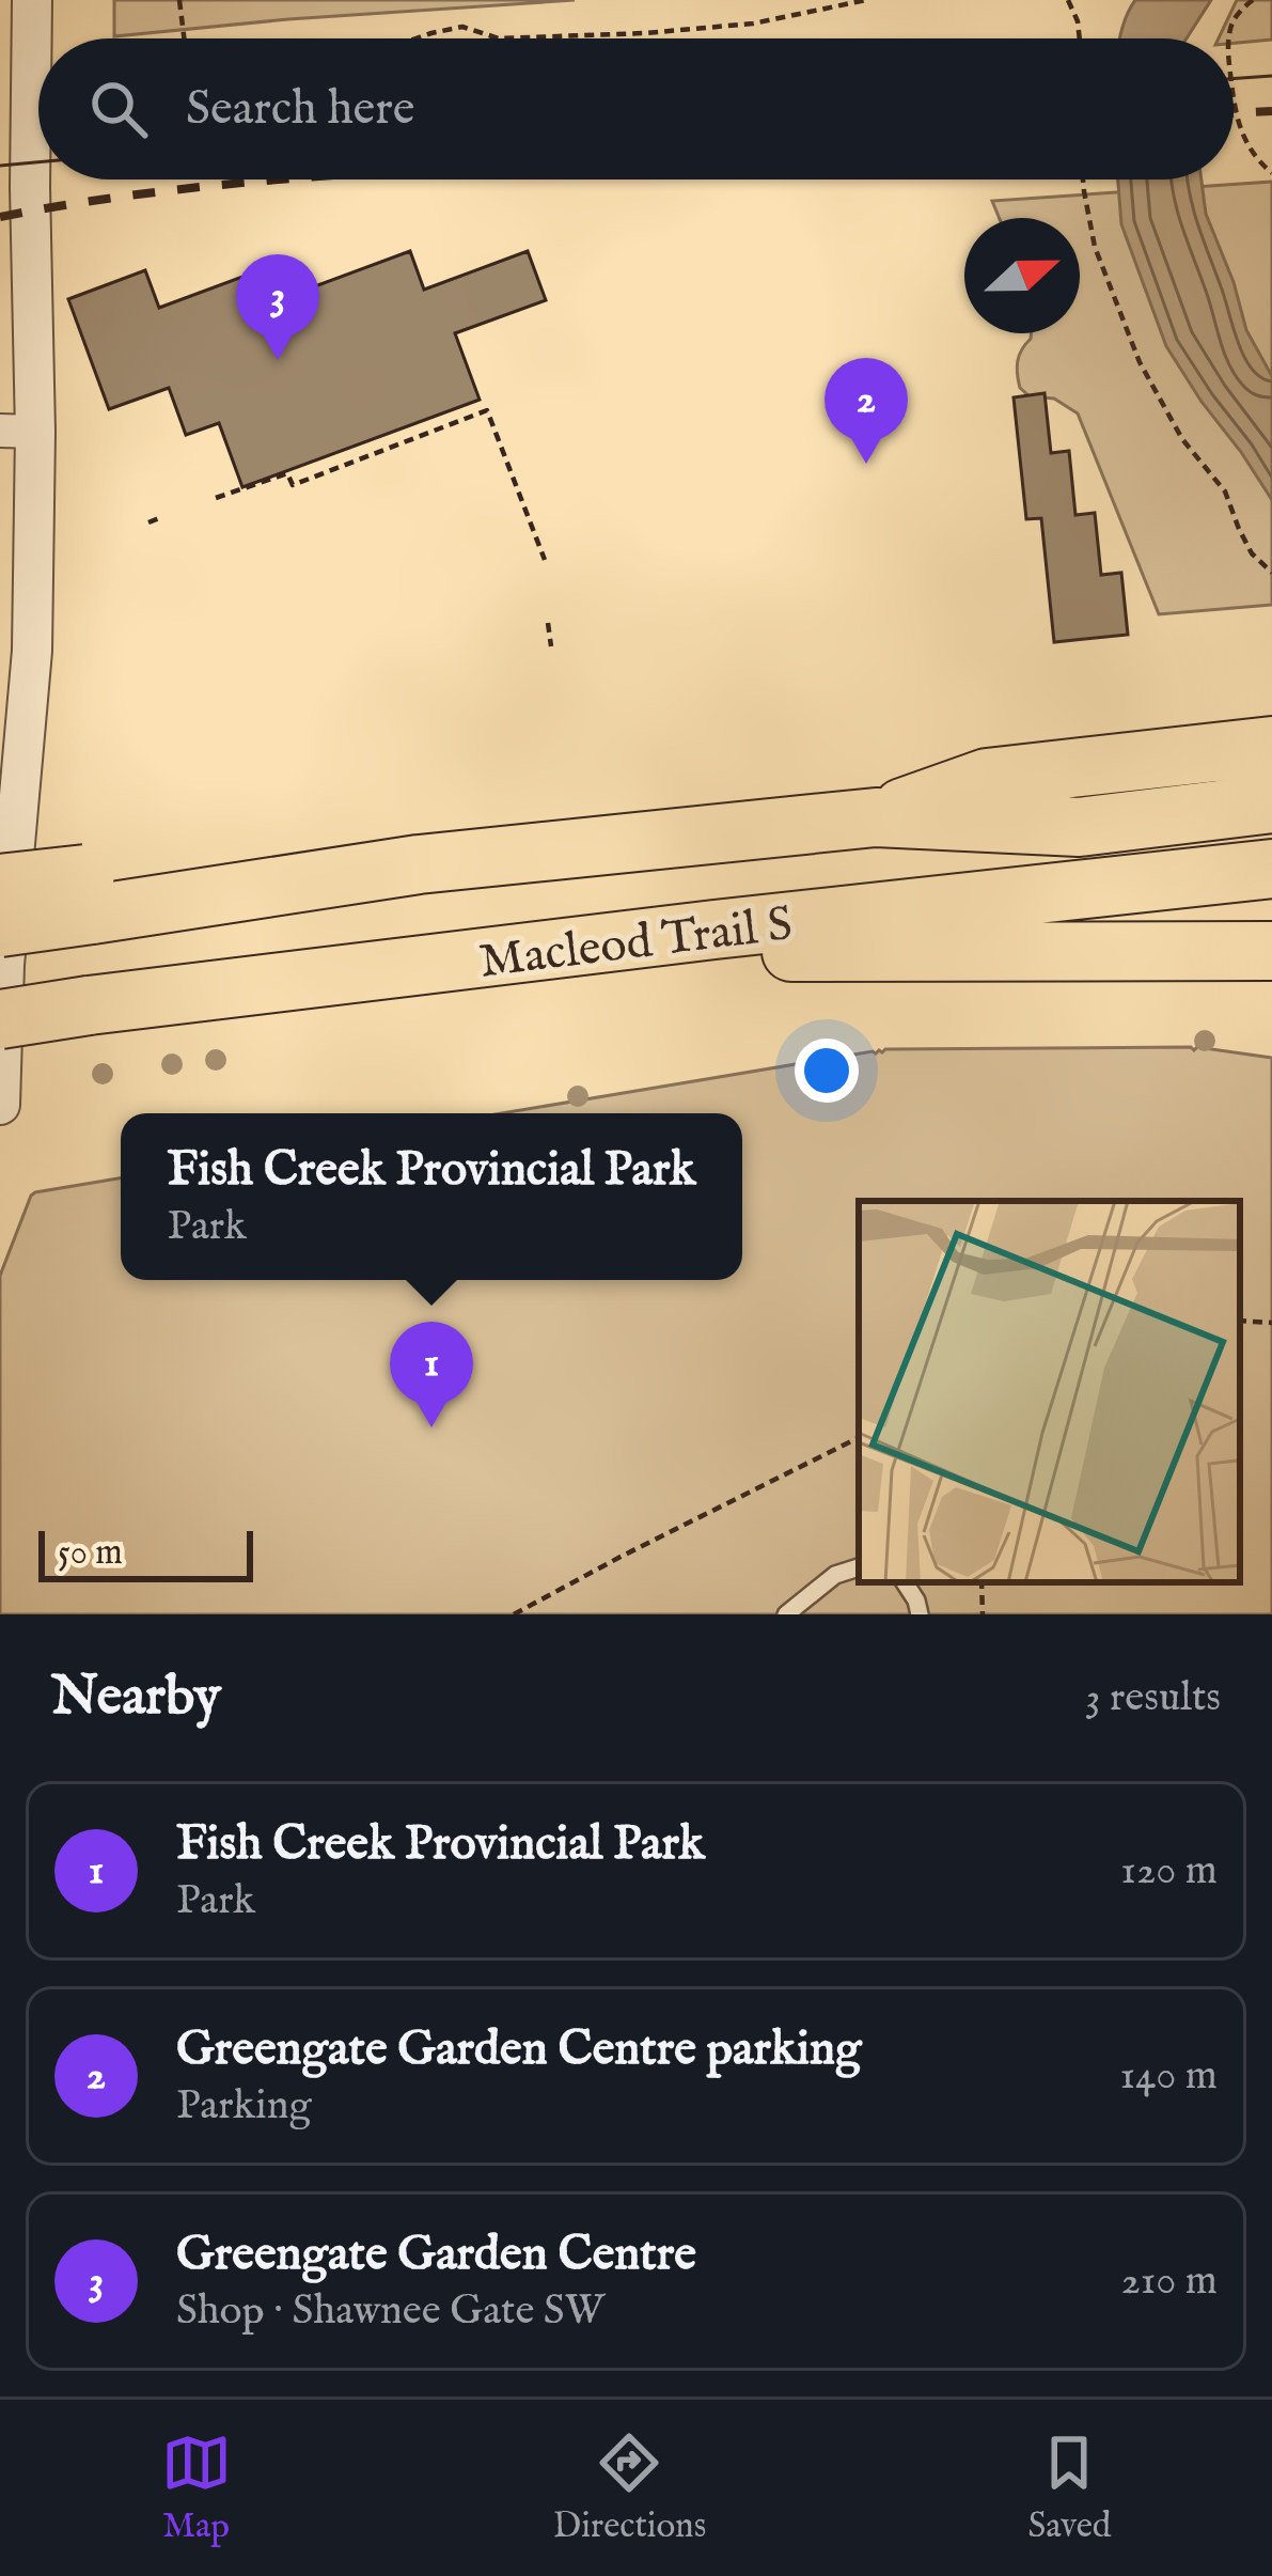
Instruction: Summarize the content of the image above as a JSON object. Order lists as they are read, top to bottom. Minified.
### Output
{"streets":{"highway":["Macleod Trail S"]},"scale_bar":"50 m","north":"right","page":{"search":"Search here","pins":["3","2","1"],"popup":["Fish Creek Provincial Park","Park"],"scale":"50 m","heading":["Nearby","3 results"],"list":[{"mark":"1","name":"Fish Creek Provincial Park","note":"Park","value":"120 m"},{"mark":"2","name":"Greengate Garden Centre parking","note":"Parking","value":"140 m"},{"mark":"3","name":"Greengate Garden Centre","note":"Shop · Shawnee Gate SW","value":"210 m"}],"nav":["Map","Directions","Saved"]}}
